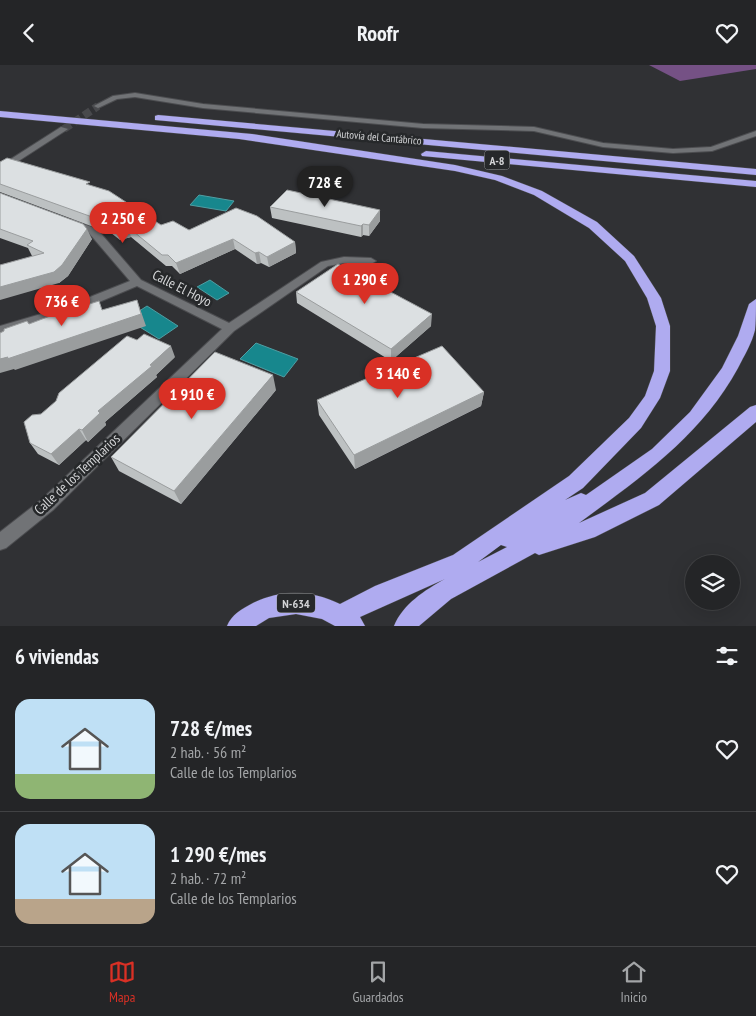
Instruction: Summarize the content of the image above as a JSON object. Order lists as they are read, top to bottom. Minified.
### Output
{"streets":{"highway":["Autovía del Cantábrico","A-8","N-634"],"street":["Calle El Hoyo","Calle de los Templarios"]},"crossings":[["Calle El Hoyo","Calle de los Templarios"]],"page":{"header":"Roofr","price":["728 €","2 250 €","1 290 €","736 €","3 140 €","1 910 €"],"heading":"6 viviendas","list":[{"name":"728 €/mes","note":"2 hab. · 56 m² · Calle de los Templarios"},{"name":"1 290 €/mes","note":"2 hab. · 72 m² · Calle de los Templarios"}],"tabs":["Mapa","Guardados","Inicio"]}}
